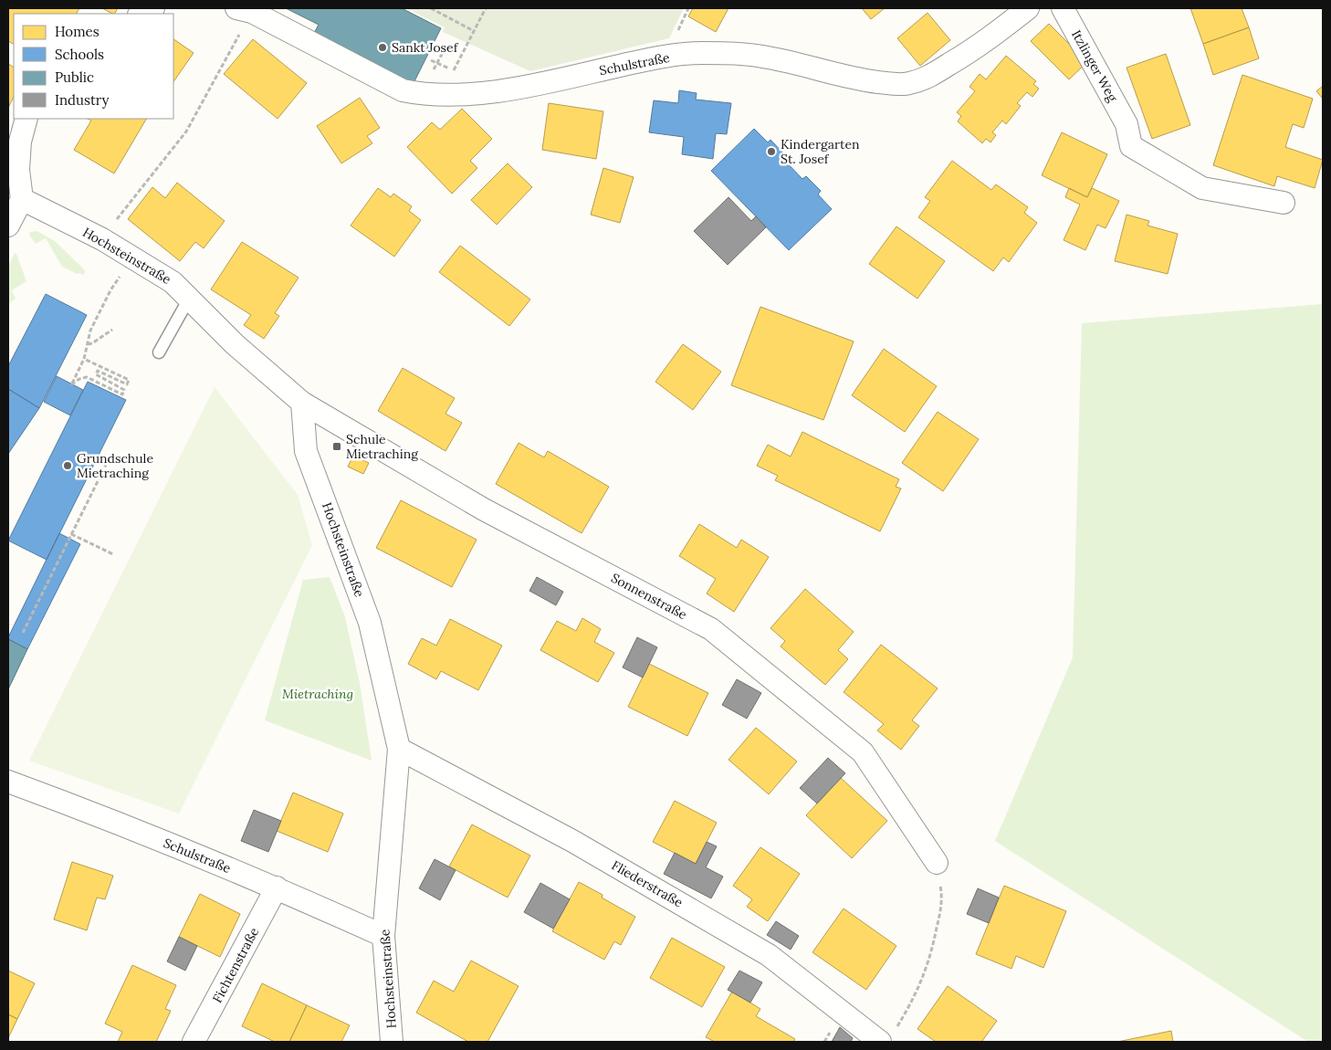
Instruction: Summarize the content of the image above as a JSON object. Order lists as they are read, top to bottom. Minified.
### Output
{"streets":{"street":["Schulstraße","Itzlinger Weg","Hochsteinstraße","Sonnenstraße","Fliederstraße","Fichtenstraße"]},"crossings":[["Schulstraße","Hochsteinstraße"],["Schulstraße","Fichtenstraße"],["Hochsteinstraße","Sonnenstraße"],["Hochsteinstraße","Fliederstraße"]],"parks":["Mietraching"],"places":{"other":["Sankt Josef","Kindergarten St. Josef","Grundschule Mietraching"],"transit":["Schule Mietraching"]},"legend":["Homes","Schools","Public","Industry"]}
